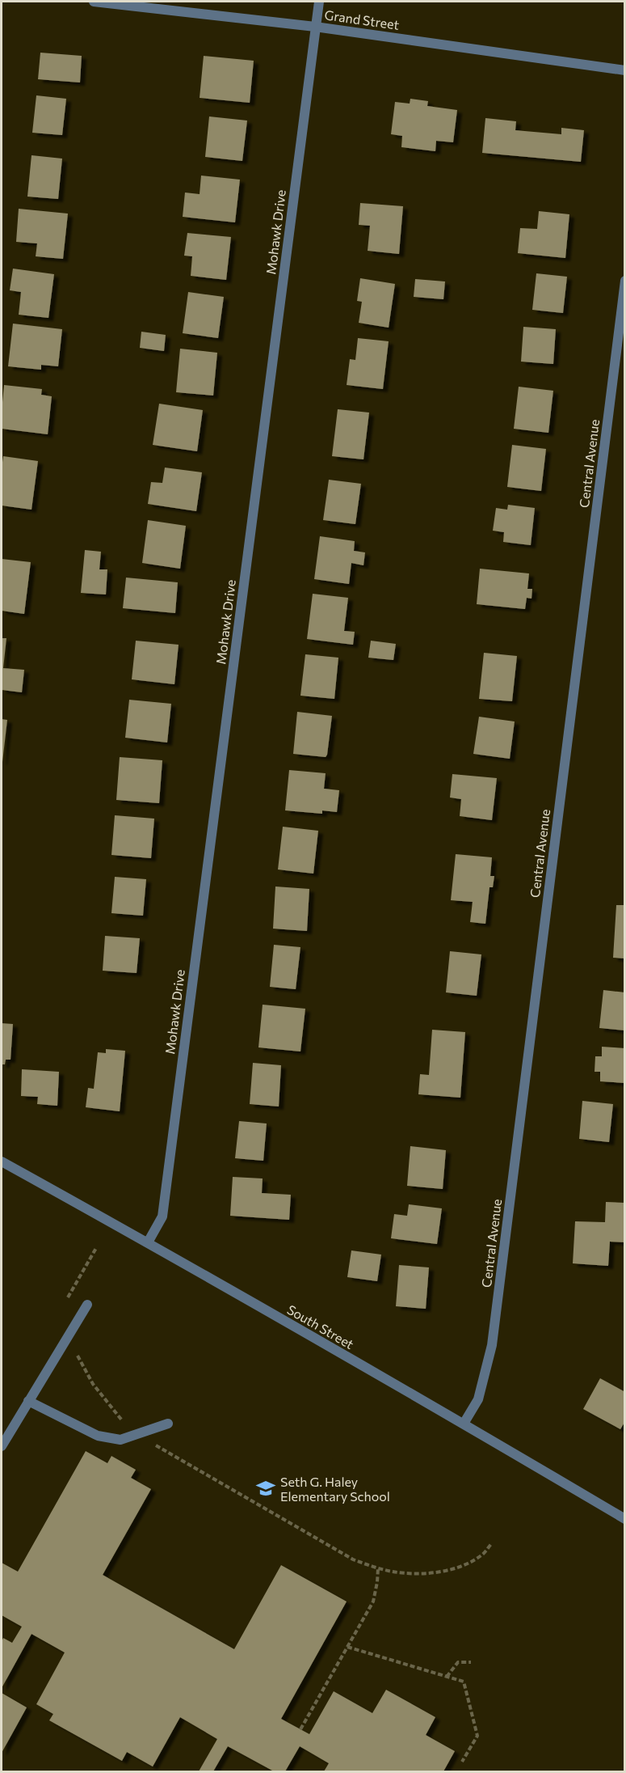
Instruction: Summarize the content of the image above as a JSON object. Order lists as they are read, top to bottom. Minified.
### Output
{"streets":{"street":["Grand Street","Mohawk Drive","Central Avenue","South Street"]},"crossings":[["Grand Street","Mohawk Drive"],["Mohawk Drive","South Street"],["Central Avenue","South Street"]],"places":{"school or university":["Seth G. Haley Elementary School"]}}
